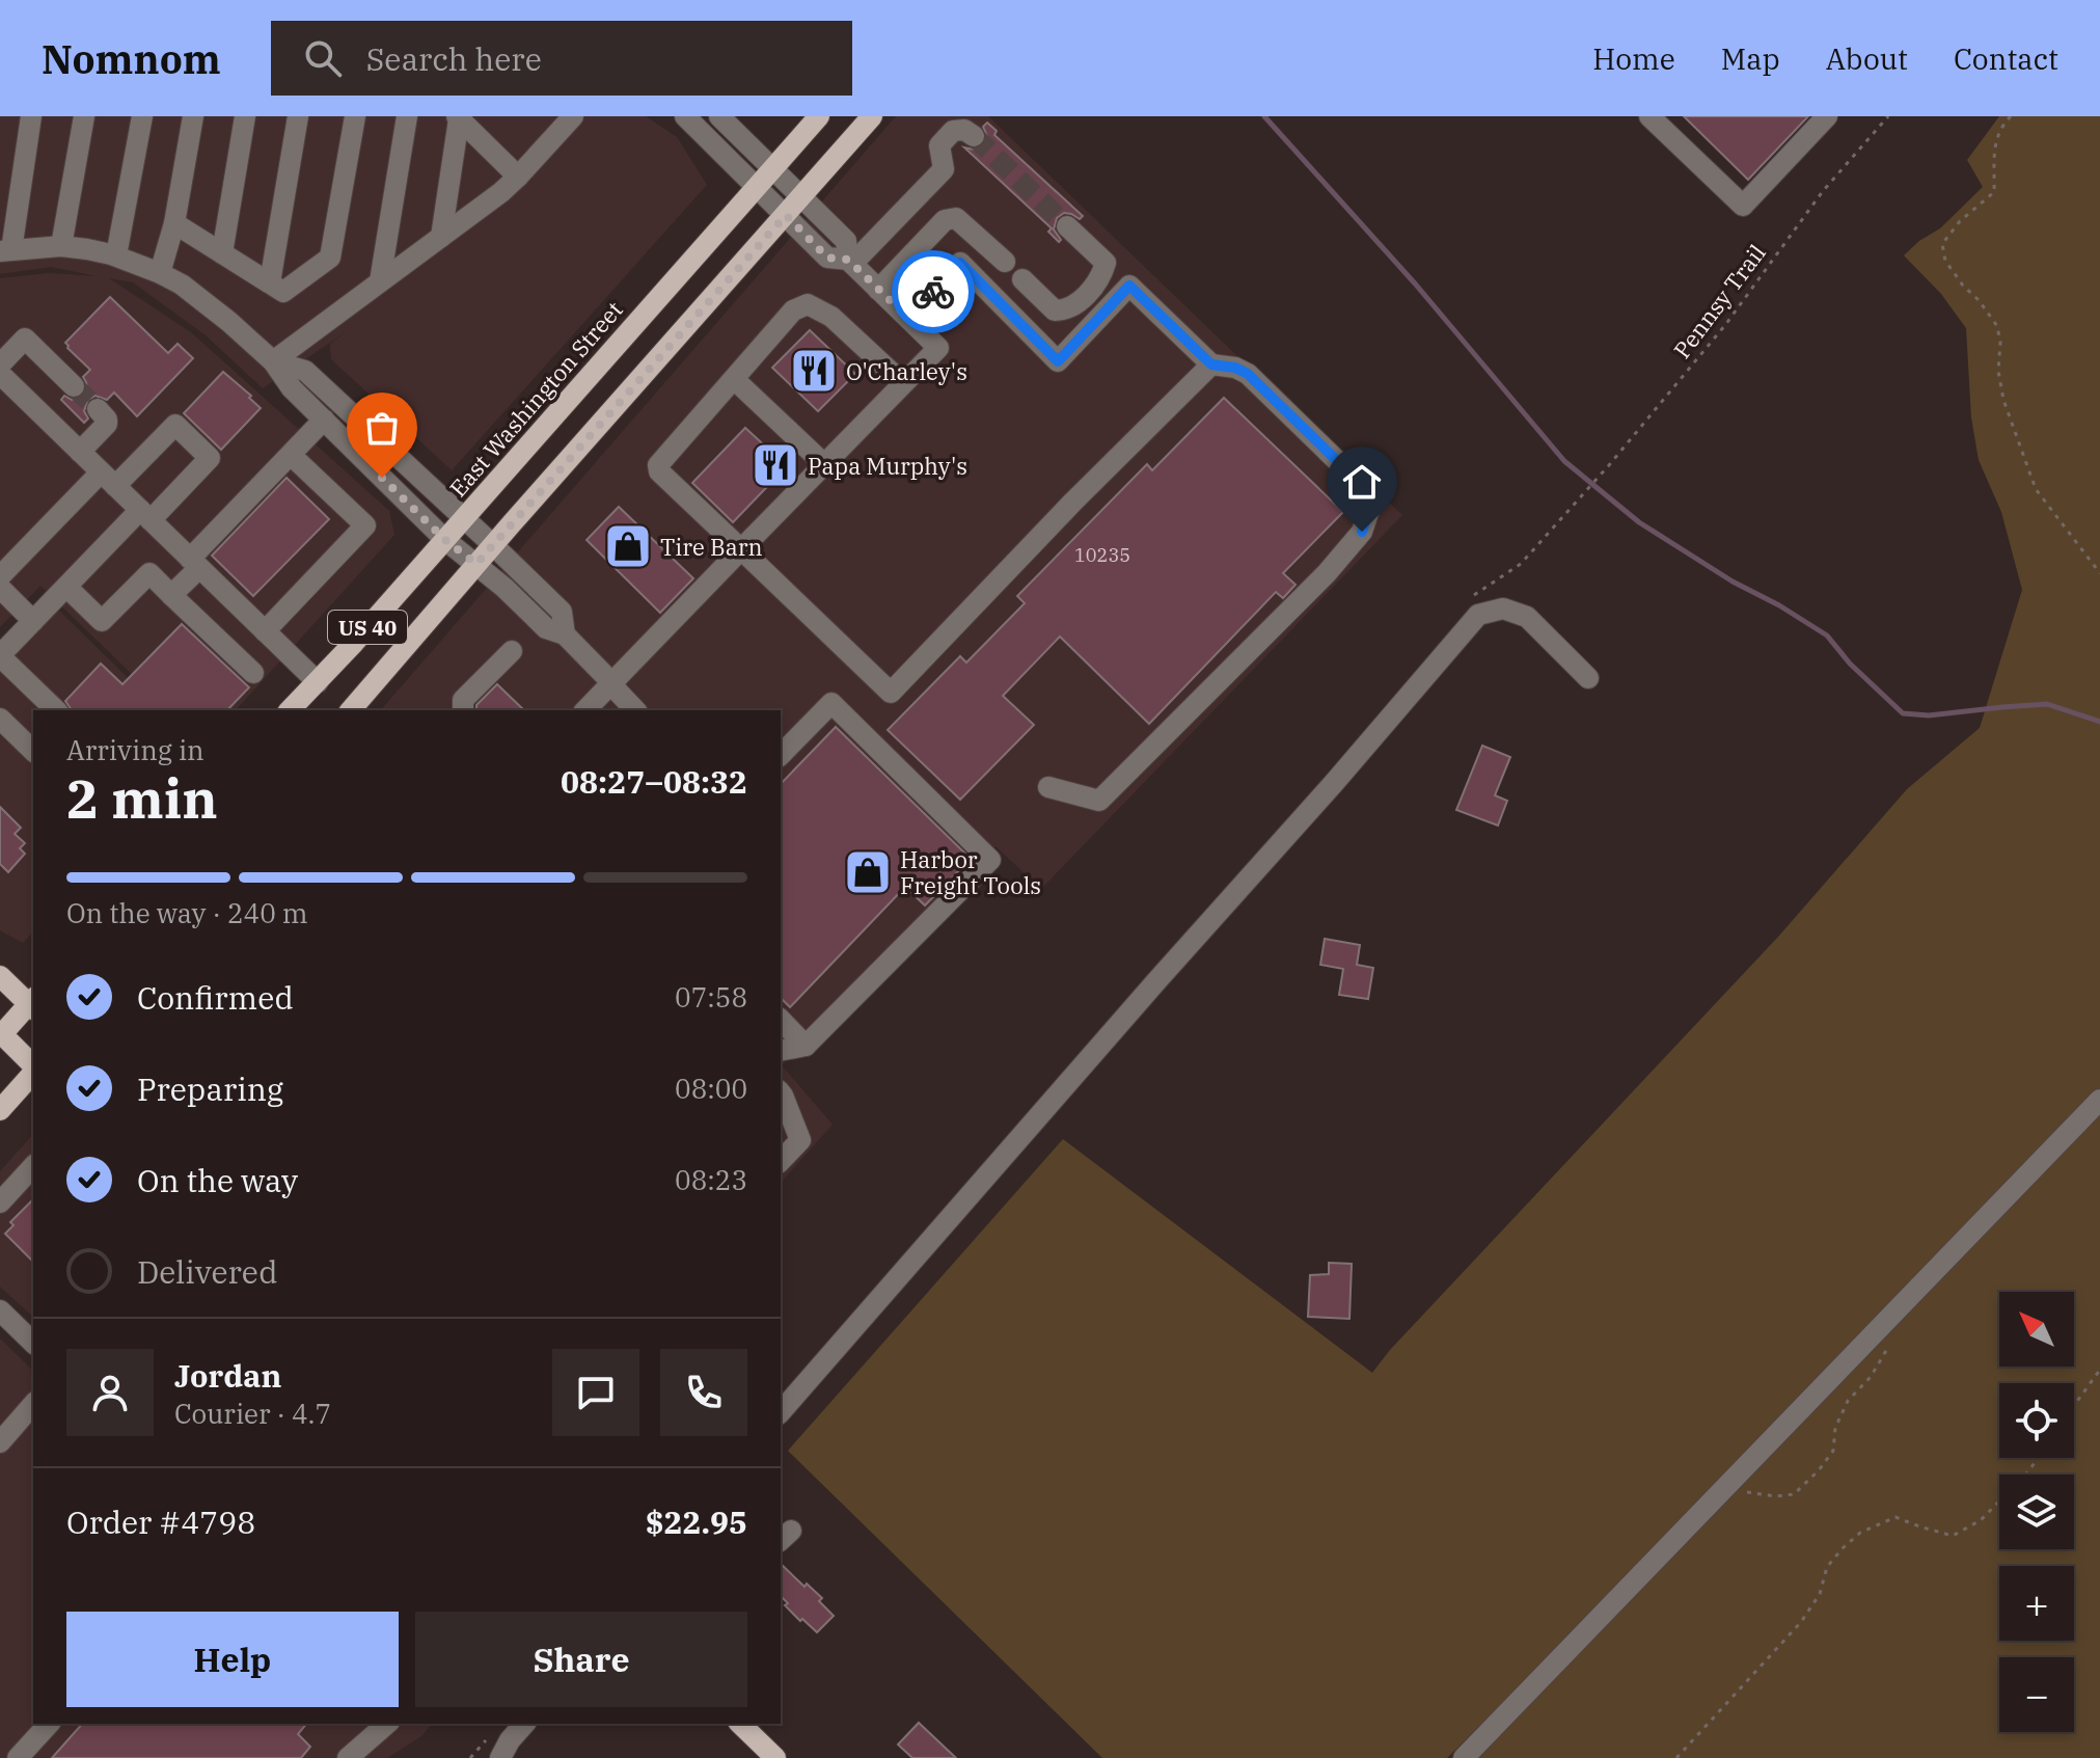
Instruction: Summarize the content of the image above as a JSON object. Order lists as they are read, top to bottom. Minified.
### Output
{"streets":{"main road":["East Washington Street","US 40"],"path":["Pennsy Trail"]},"places":{"restaurant":["O'Charley's","Papa Murphy's"],"shop":["Tire Barn","Harbor Freight Tools"]},"house_numbers":["10235"],"north":"top left","page":{"header":"Nomnom","search":"Search here","nav":["Home","Map","About","Contact"],"heading":["2 min","Arriving in","08:27–08:32"],"panel":["Jordan","Courier · 4.7","Order #4798","$22.95"],"bar":"On the way · 240 m","list":[["Confirmed","07:58"],["Preparing","08:00"],["On the way","08:23"],"Delivered"],"map_buttons":["+","−"],"buttons":["Help","Share"]}}
